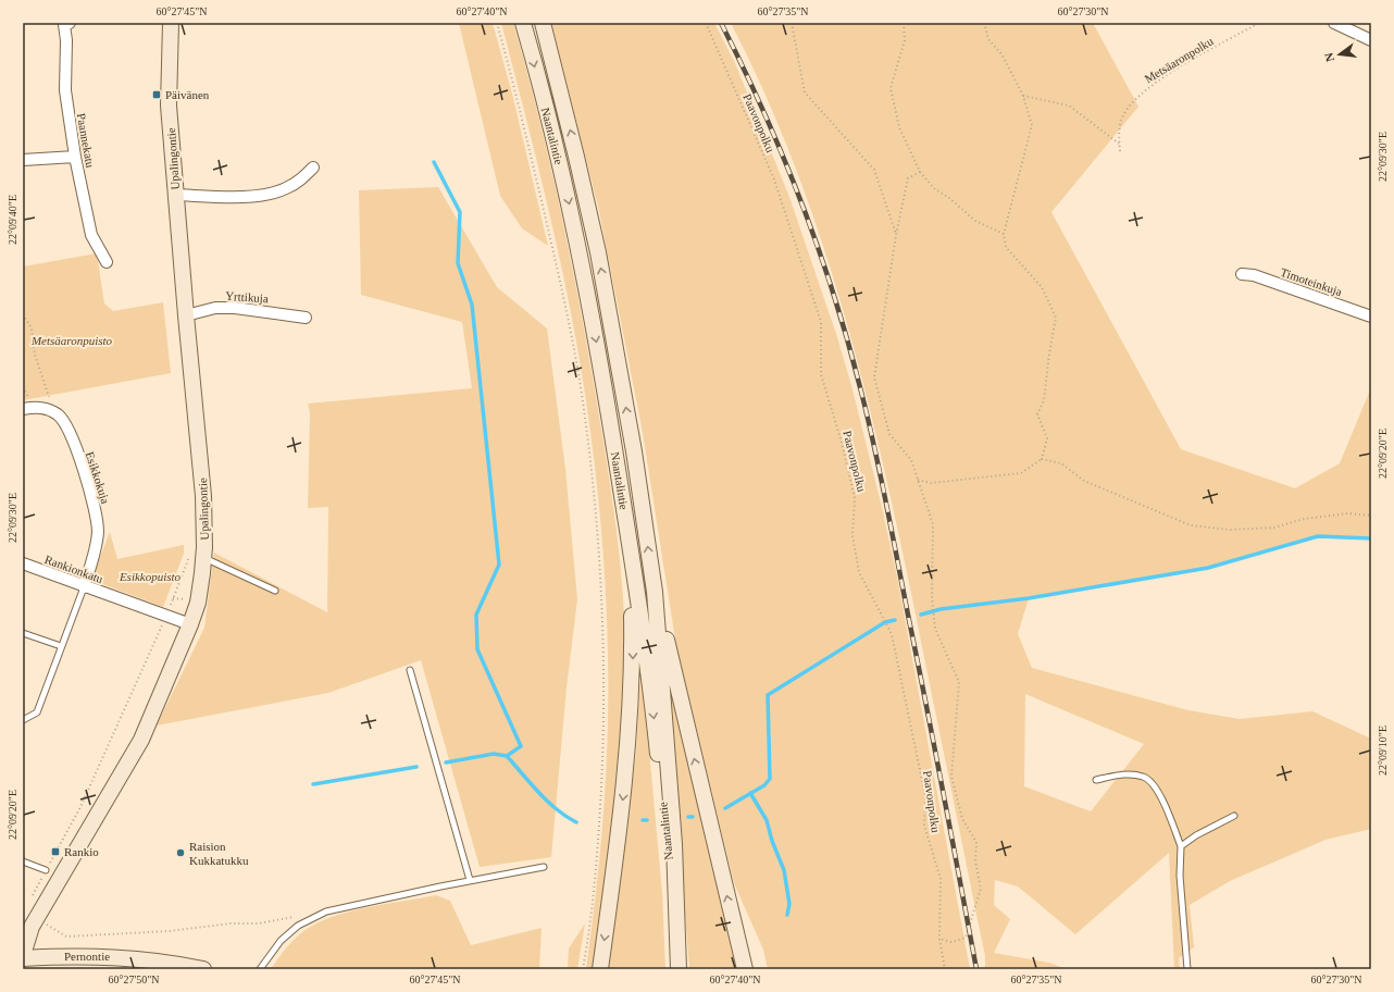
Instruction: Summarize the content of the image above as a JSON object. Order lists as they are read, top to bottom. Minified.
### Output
{"streets":{"main road":["Naantalintie","Upalingontie","Pernontie"],"street":["Paannekatu","Timoteinkuja","Yrttikuja","Esikkokuja","Rankionkatu"],"path":["Metsäaronpolku","Paavonpolku"]},"crossings":[["Upalingontie","Yrttikuja"],["Upalingontie","Rankionkatu"],["Esikkokuja","Rankionkatu"]],"parks":["Metsäaronpuisto","Esikkopuisto"],"places":{"transit":["Päivänen","Rankio"],"other":["Raision Kukkatukku"]},"north":"left","coordinates":["60°27'45\"N","60°27'40\"N","60°27'35\"N","60°27'30\"N","22°09'30\"E","22°09'40\"E","22°09'20\"E","22°09'10\"E","60°27'50\"N"]}
